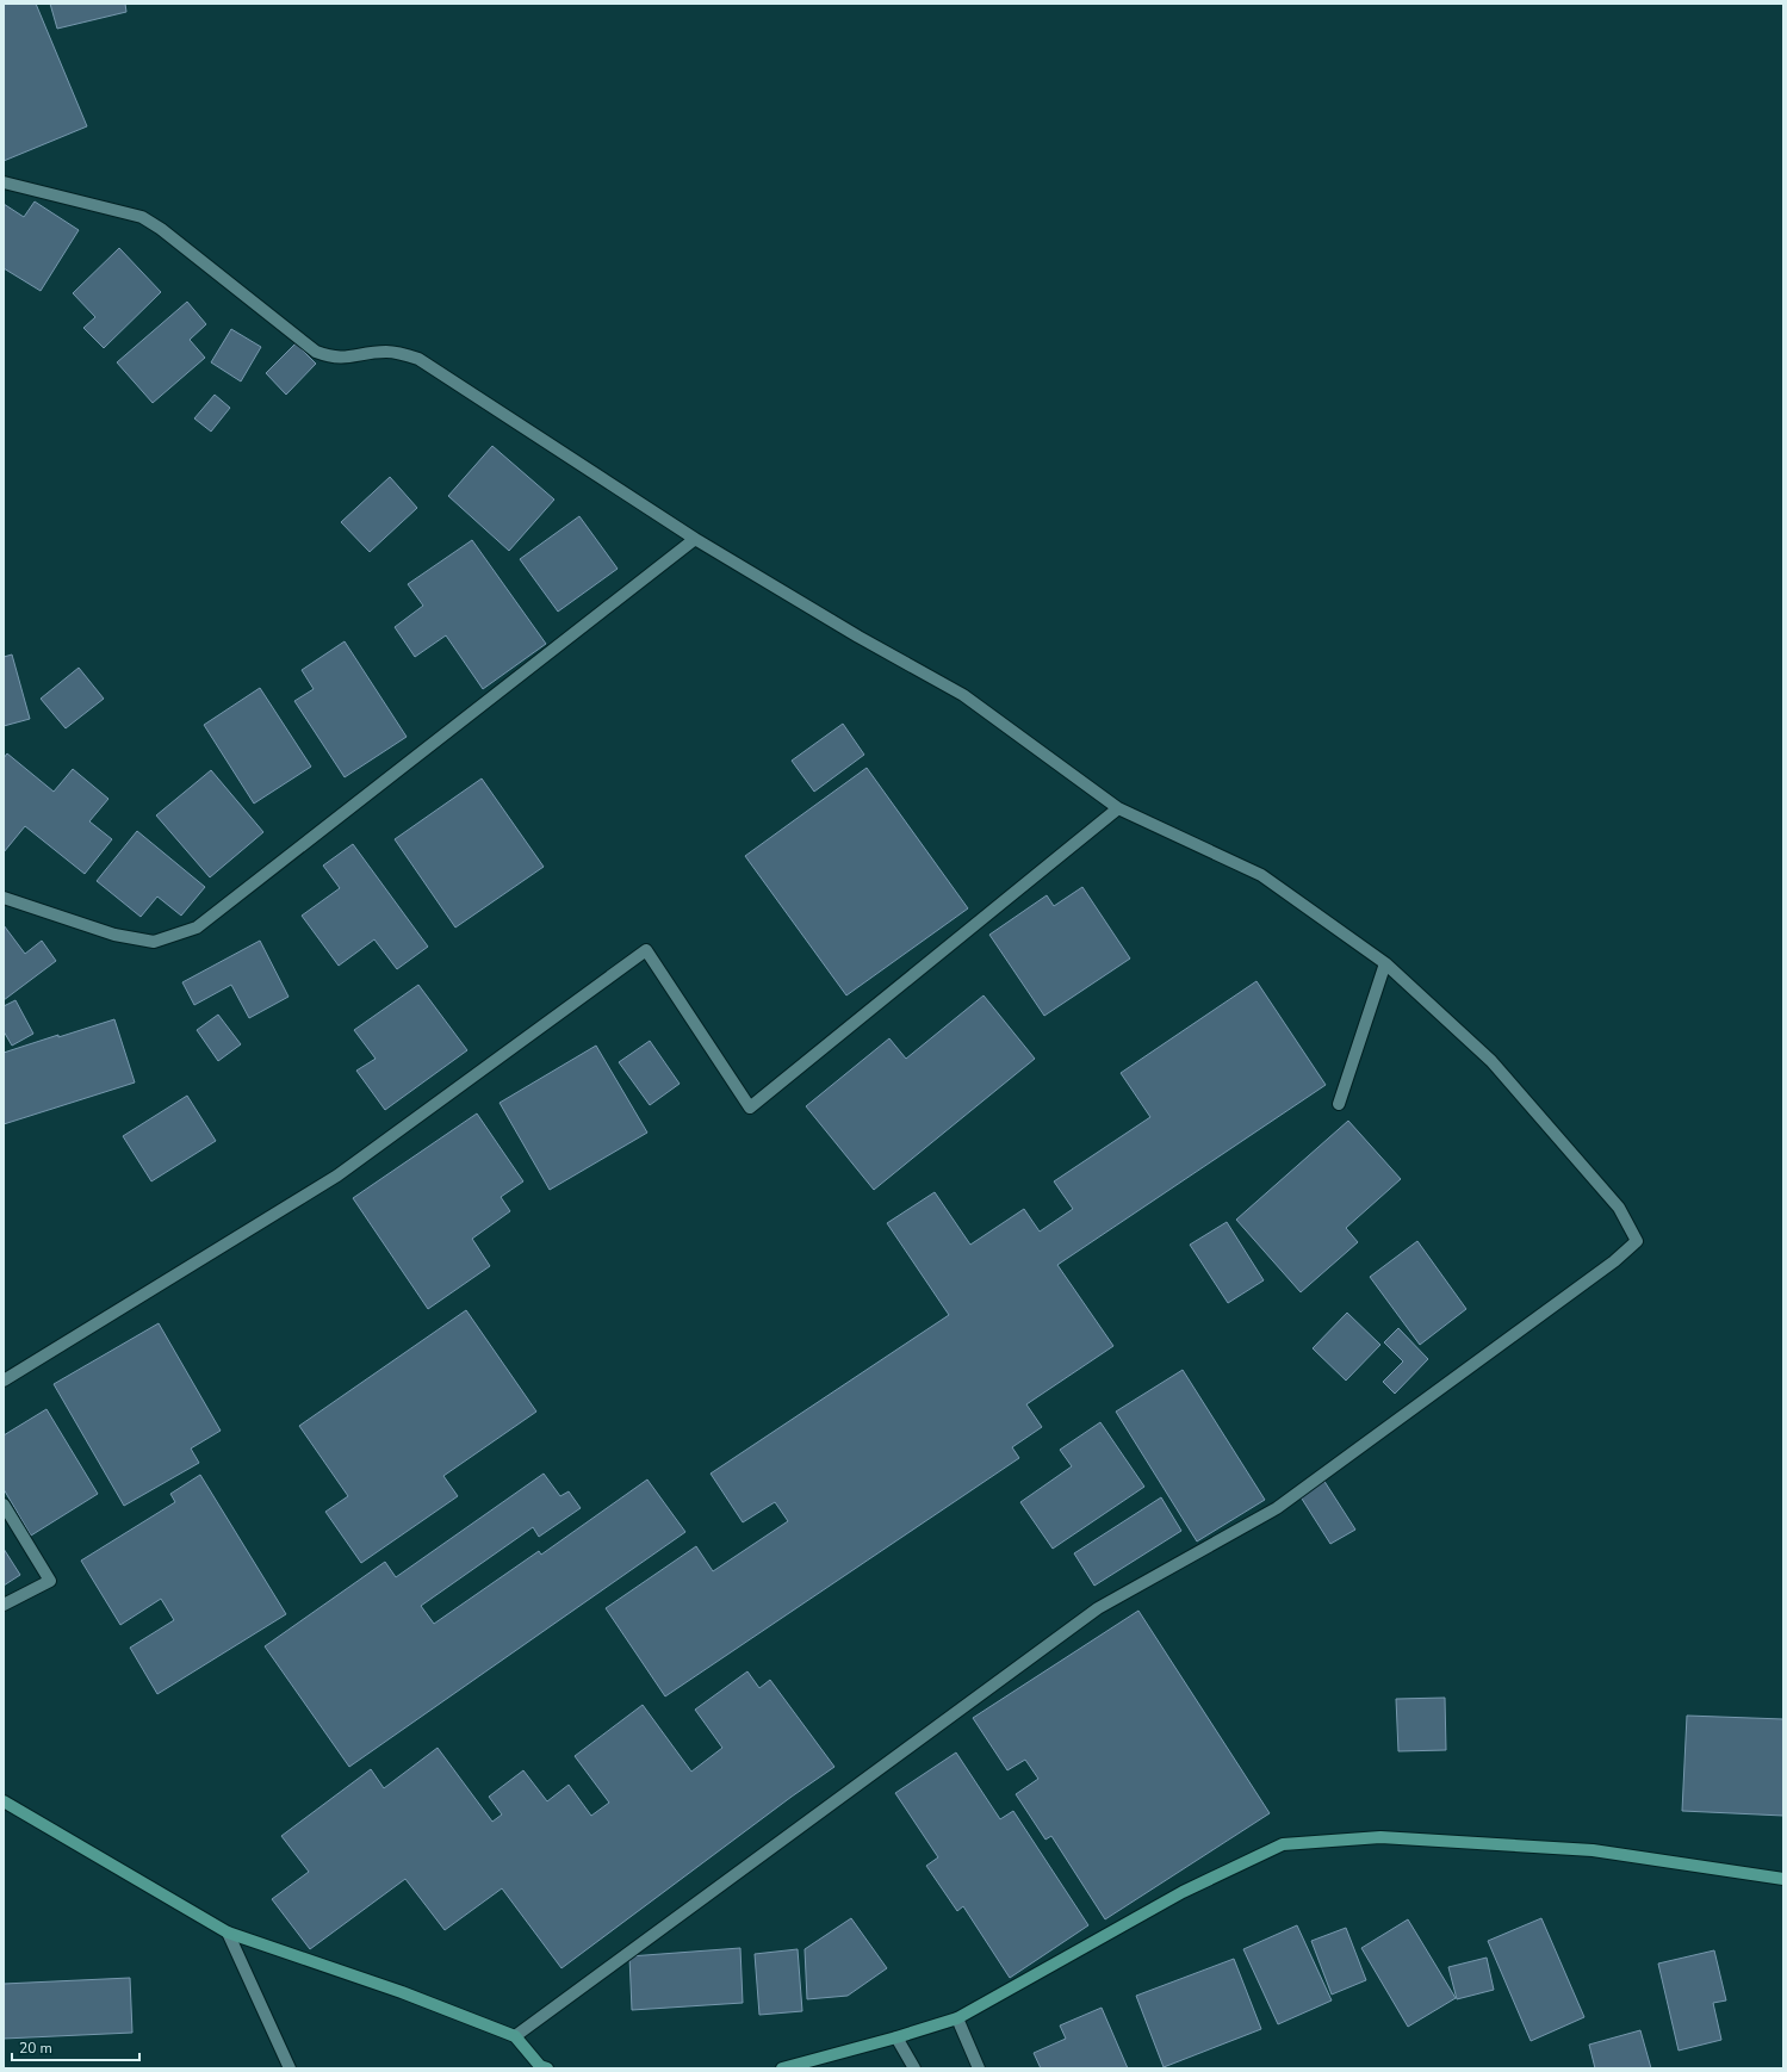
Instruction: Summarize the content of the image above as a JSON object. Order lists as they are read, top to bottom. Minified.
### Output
{"scale_bar":"20 m"}
